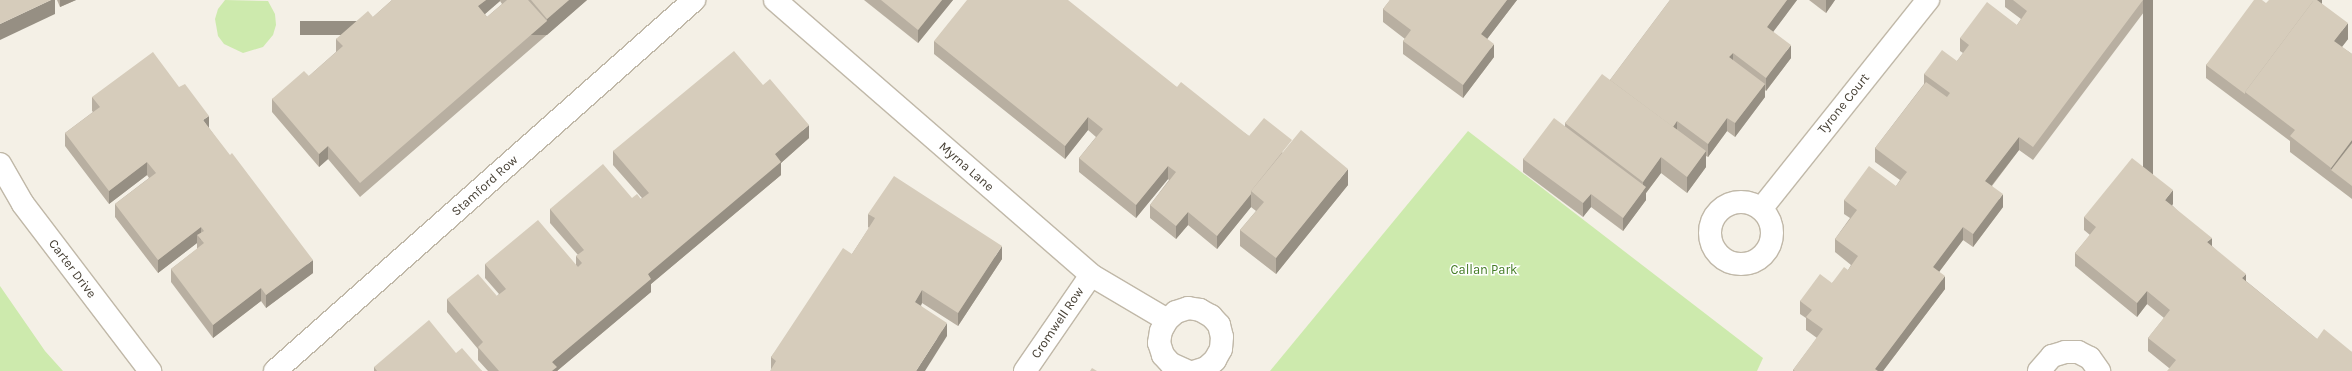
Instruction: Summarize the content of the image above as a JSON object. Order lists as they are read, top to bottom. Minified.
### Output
{"streets":{"street":["Tyrone Court","Myrna Lane","Stamford Row","Carter Drive","Cromwell Row"]},"crossings":[["Myrna Lane","Cromwell Row"]],"parks":["Callan Park"]}
